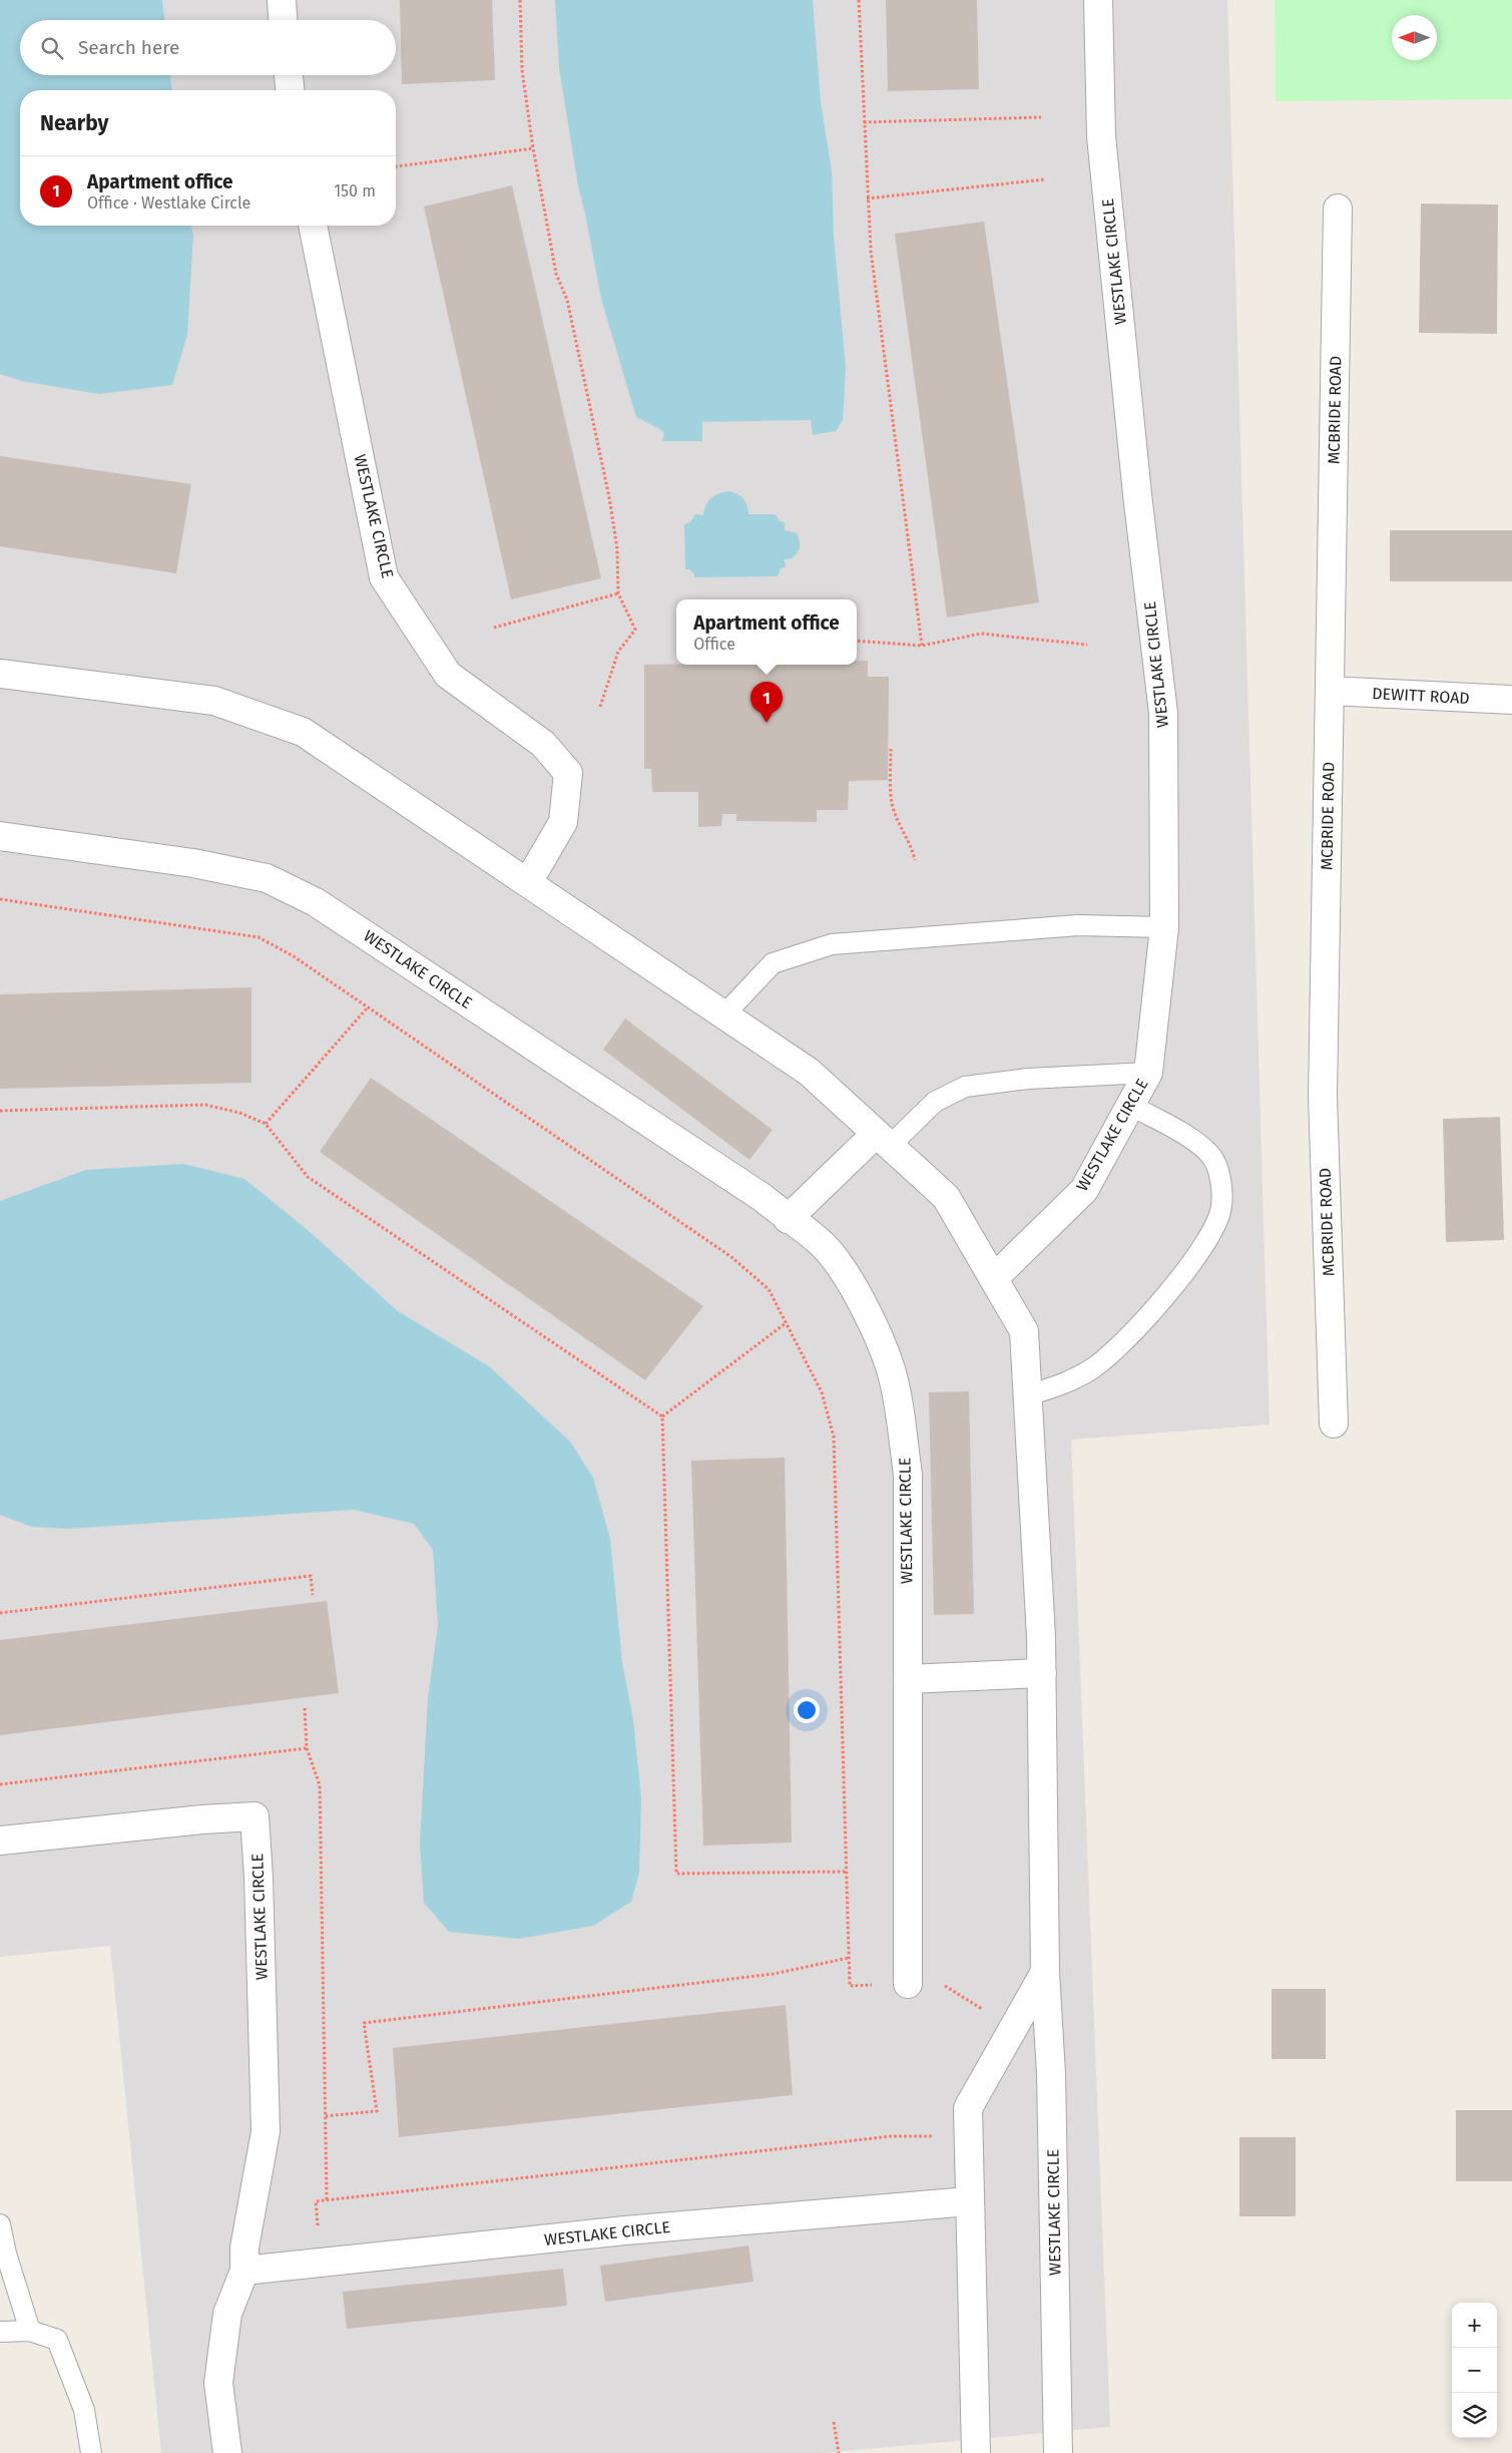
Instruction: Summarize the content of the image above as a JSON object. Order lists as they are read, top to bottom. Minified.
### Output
{"streets":{"street":["WESTLAKE CIRCLE","MCBRIDE ROAD","DEWITT ROAD"]},"crossings":[["MCBRIDE ROAD","DEWITT ROAD"]],"north":"left","page":{"search":"Search here","heading":"Nearby","list":[{"mark":"1","name":"Apartment office","note":"Office · Westlake Circle","value":"150 m"}],"popup":["Apartment office","Office"],"pins":"1","map_buttons":["+","−"]}}
